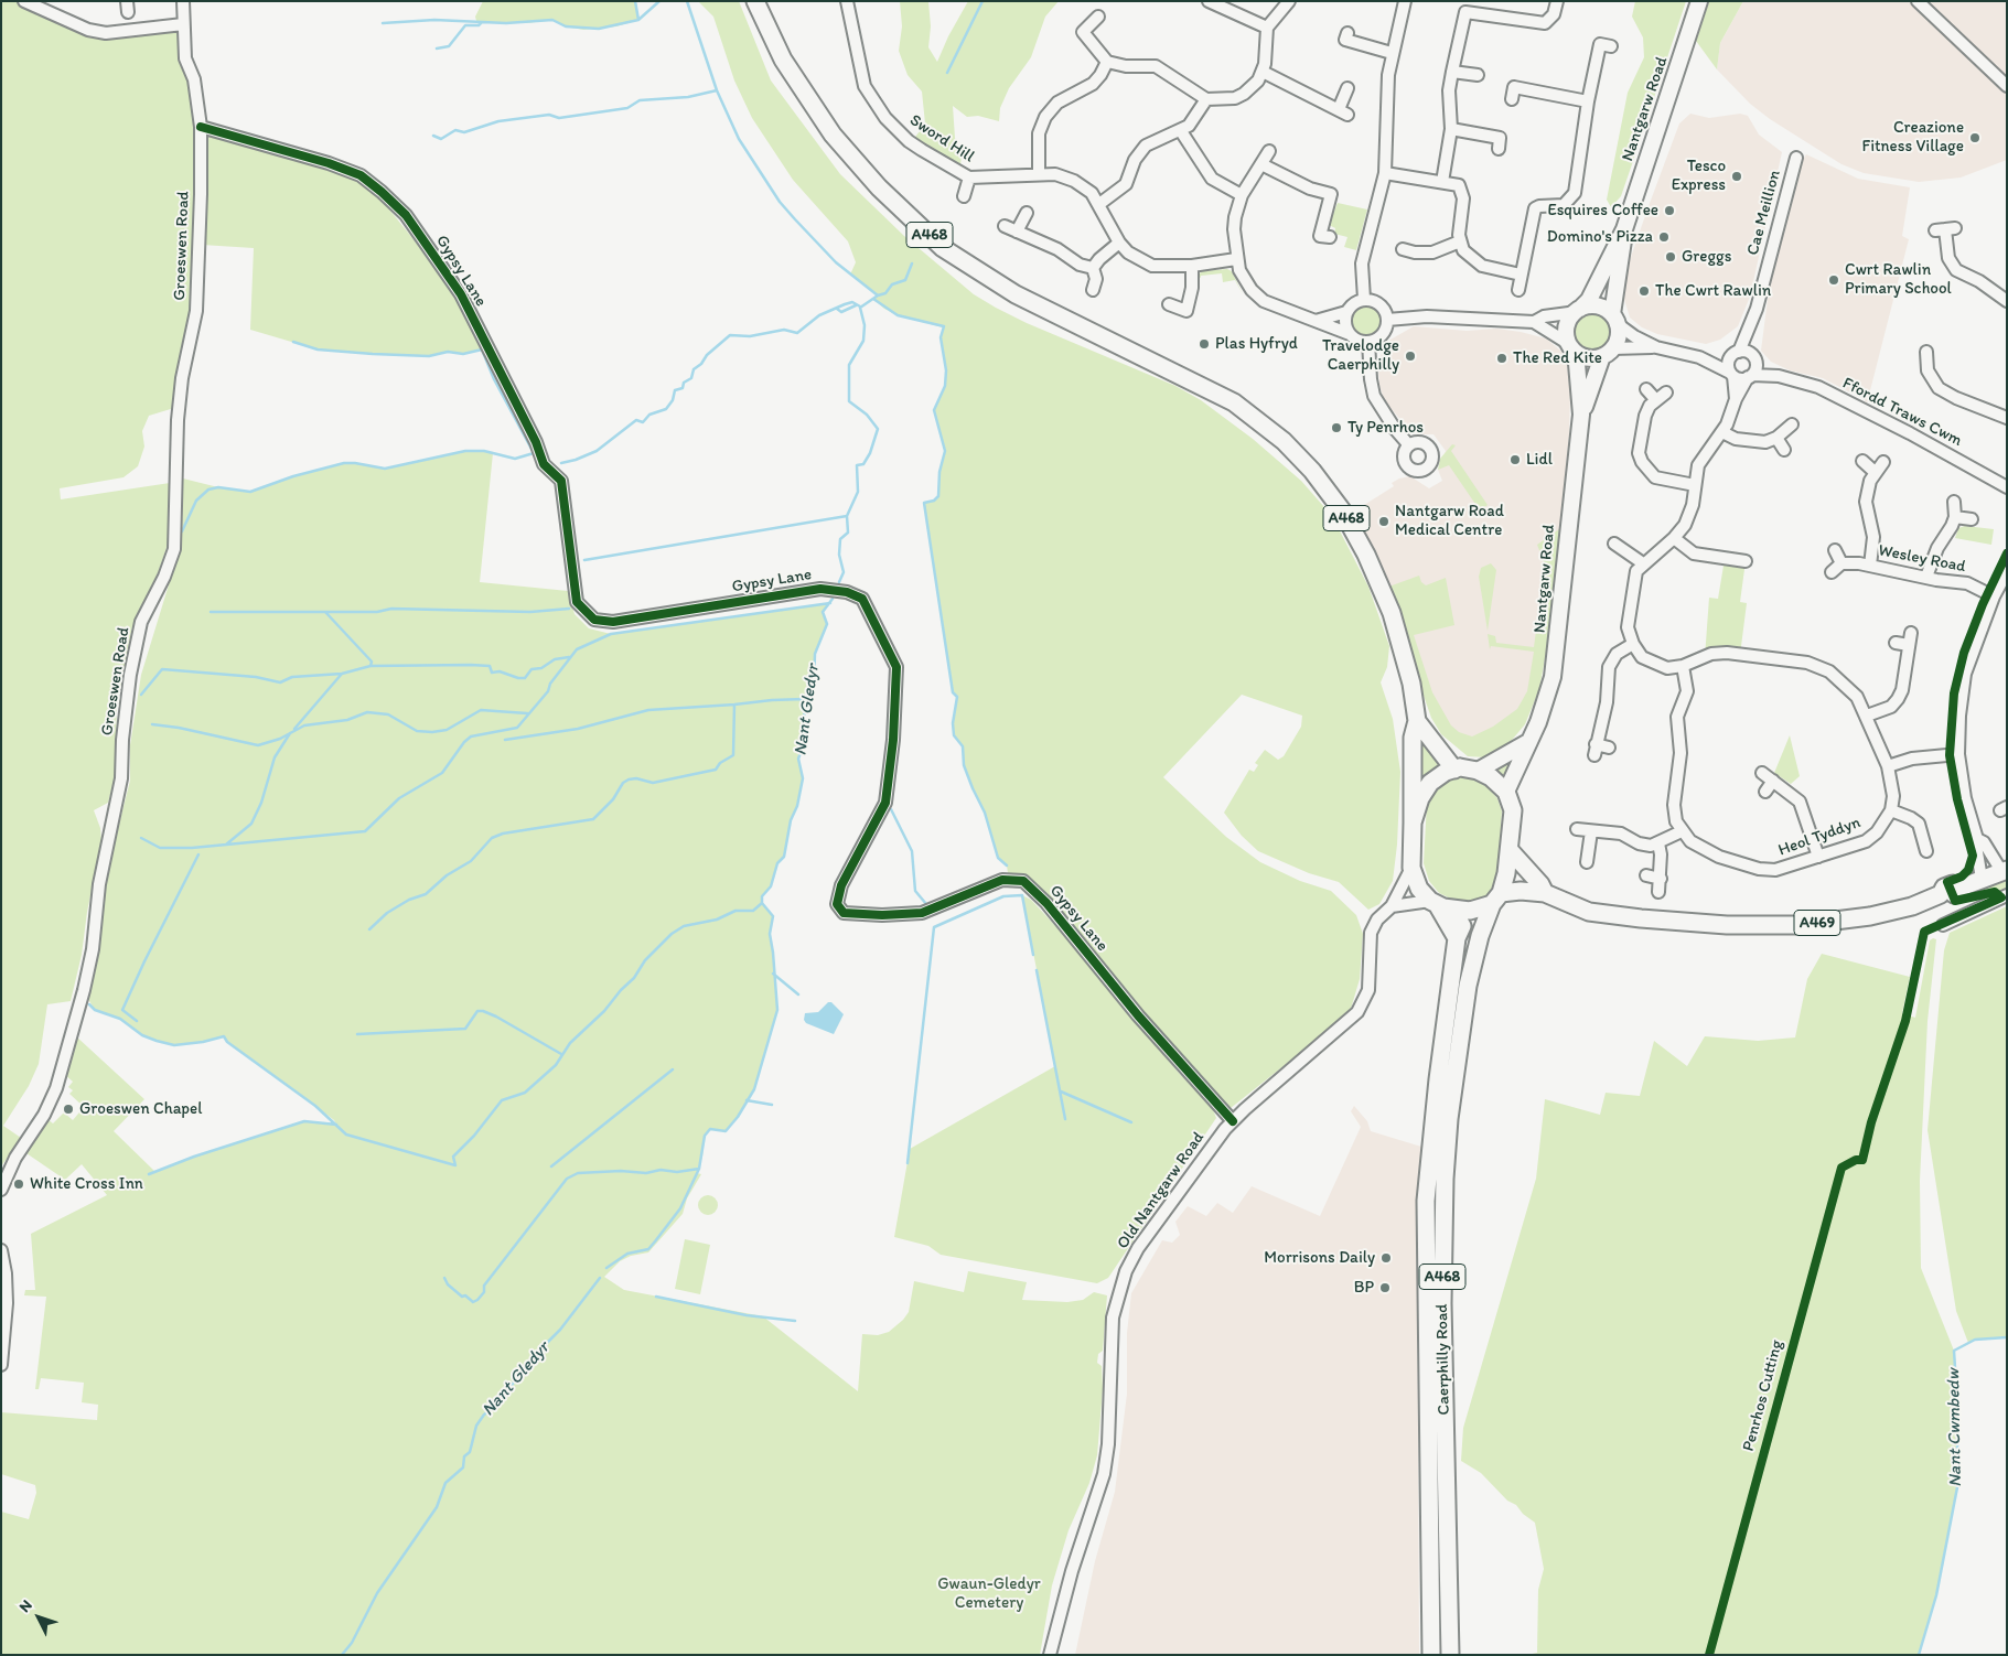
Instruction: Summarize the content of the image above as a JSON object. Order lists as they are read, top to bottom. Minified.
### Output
{"streets":{"main road":["Nantgarw Road","A468","A469","Caerphilly Road"],"street":["Sword Hill","Cae Meillion","Groeswen Road","Gypsy Lane","Ffordd Traws Cwm","Wesley Road","Heol Tyddyn","Old Nantgarw Road"],"cycle path":["Penrhos Cutting"]},"crossings":[["Nantgarw Road","A468"],["Nantgarw Road","A469"],["Nantgarw Road","Old Nantgarw Road"],["Nantgarw Road","Caerphilly Road"],["Cae Meillion","Ffordd Traws Cwm"],["A468","A469"],["A468","Old Nantgarw Road"],["A468","Caerphilly Road"],["Groeswen Road","Gypsy Lane"],["Gypsy Lane","Old Nantgarw Road"],["A469","Old Nantgarw Road"],["A469","Caerphilly Road"],["Old Nantgarw Road","Caerphilly Road"]],"water":["Nant Gledyr","Nant Cwmbedw"],"parks":["Gwaun-Gledyr Cemetery"],"places":["Creazione Fitness Village","Tesco Express","Esquires Coffee","Domino's Pizza","Greggs","Cwrt Rawlin Primary School","The Cwrt Rawlin","Plas Hyfryd","Travelodge Caerphilly","The Red Kite","Ty Penrhos","Lidl","Nantgarw Road Medical Centre","Groeswen Chapel","White Cross Inn","Morrisons Daily","BP"],"north":"top left"}
